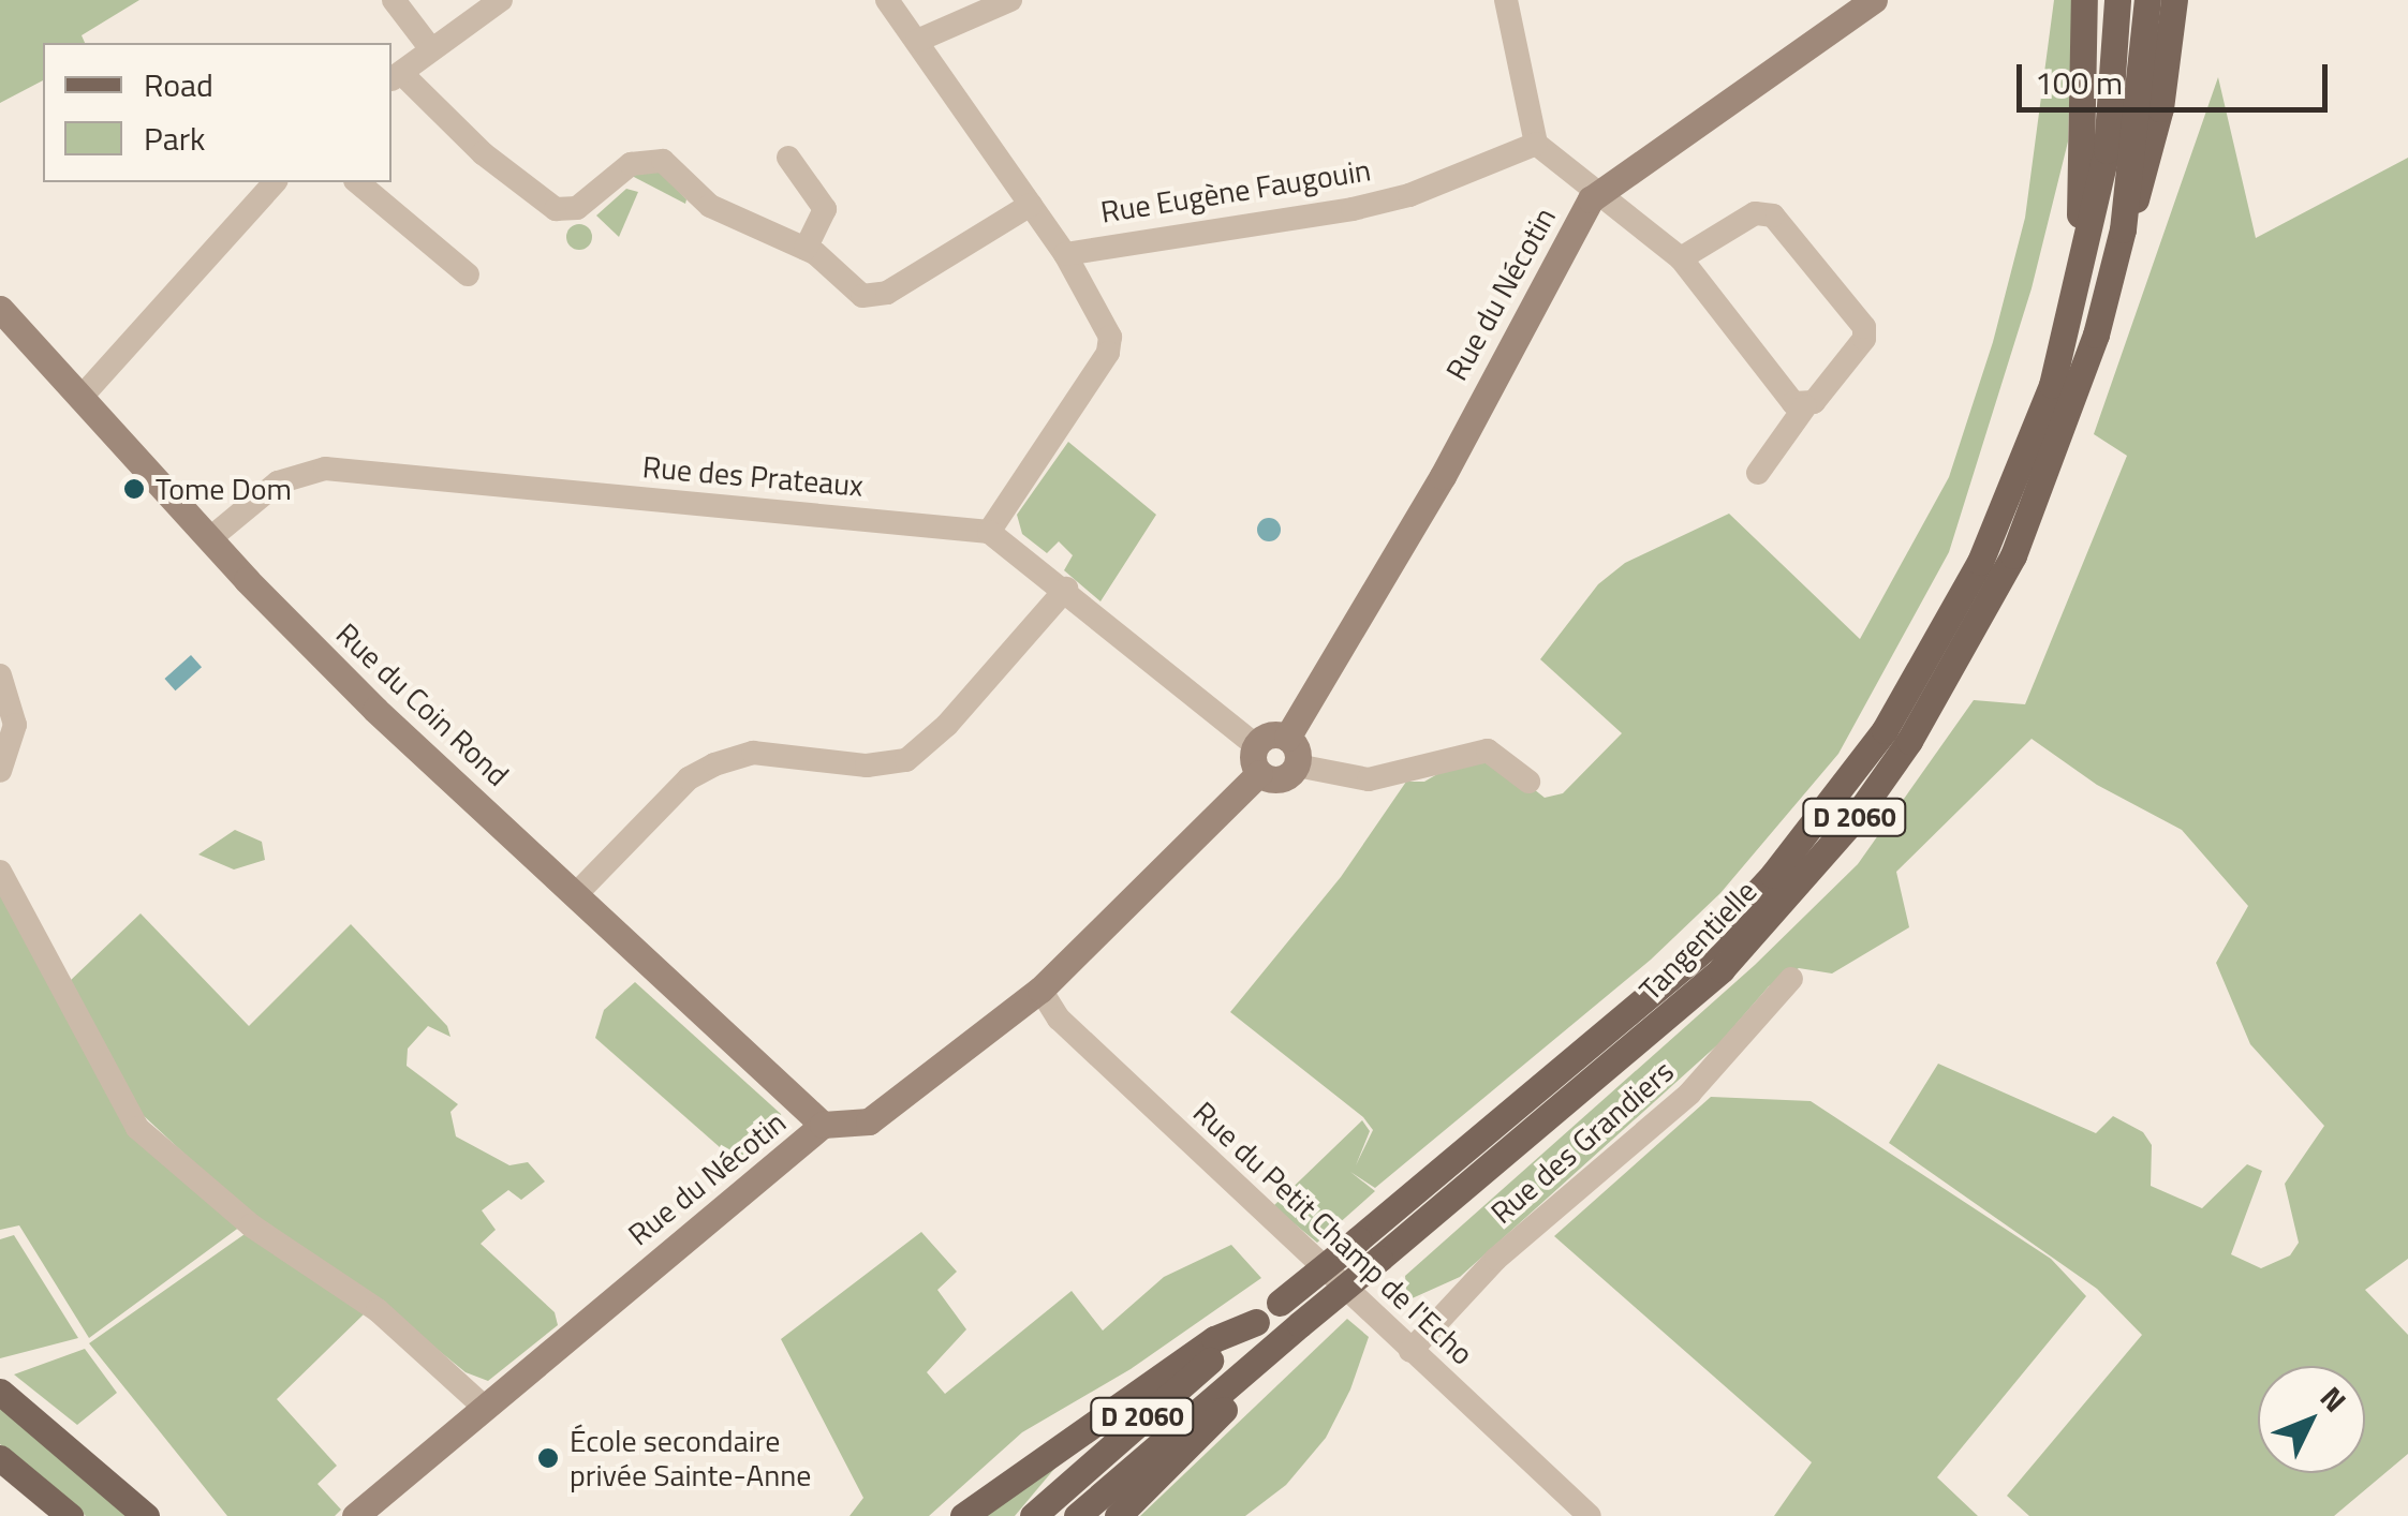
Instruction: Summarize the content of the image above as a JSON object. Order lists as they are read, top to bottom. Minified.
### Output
{"streets":{"main road":["D 2060","Tangentielle"],"street":["Rue Eugène Faugouin","Rue du Nécotin","Rue des Prateaux","Rue du Coin Rond","Rue des Grandiers","Rue du Petit Champ de l'Echo"]},"crossings":[["Rue du Nécotin","Rue du Coin Rond"],["Rue du Nécotin","Rue du Petit Champ de l'Echo"],["Rue des Prateaux","Rue du Coin Rond"],["D 2060","Tangentielle"],["Rue des Grandiers","Rue du Petit Champ de l'Echo"]],"places":["Tome Dom","École secondaire privée Sainte-Anne"],"legend":["Road","Park"],"scale_bar":"100 m","north":"top right"}
